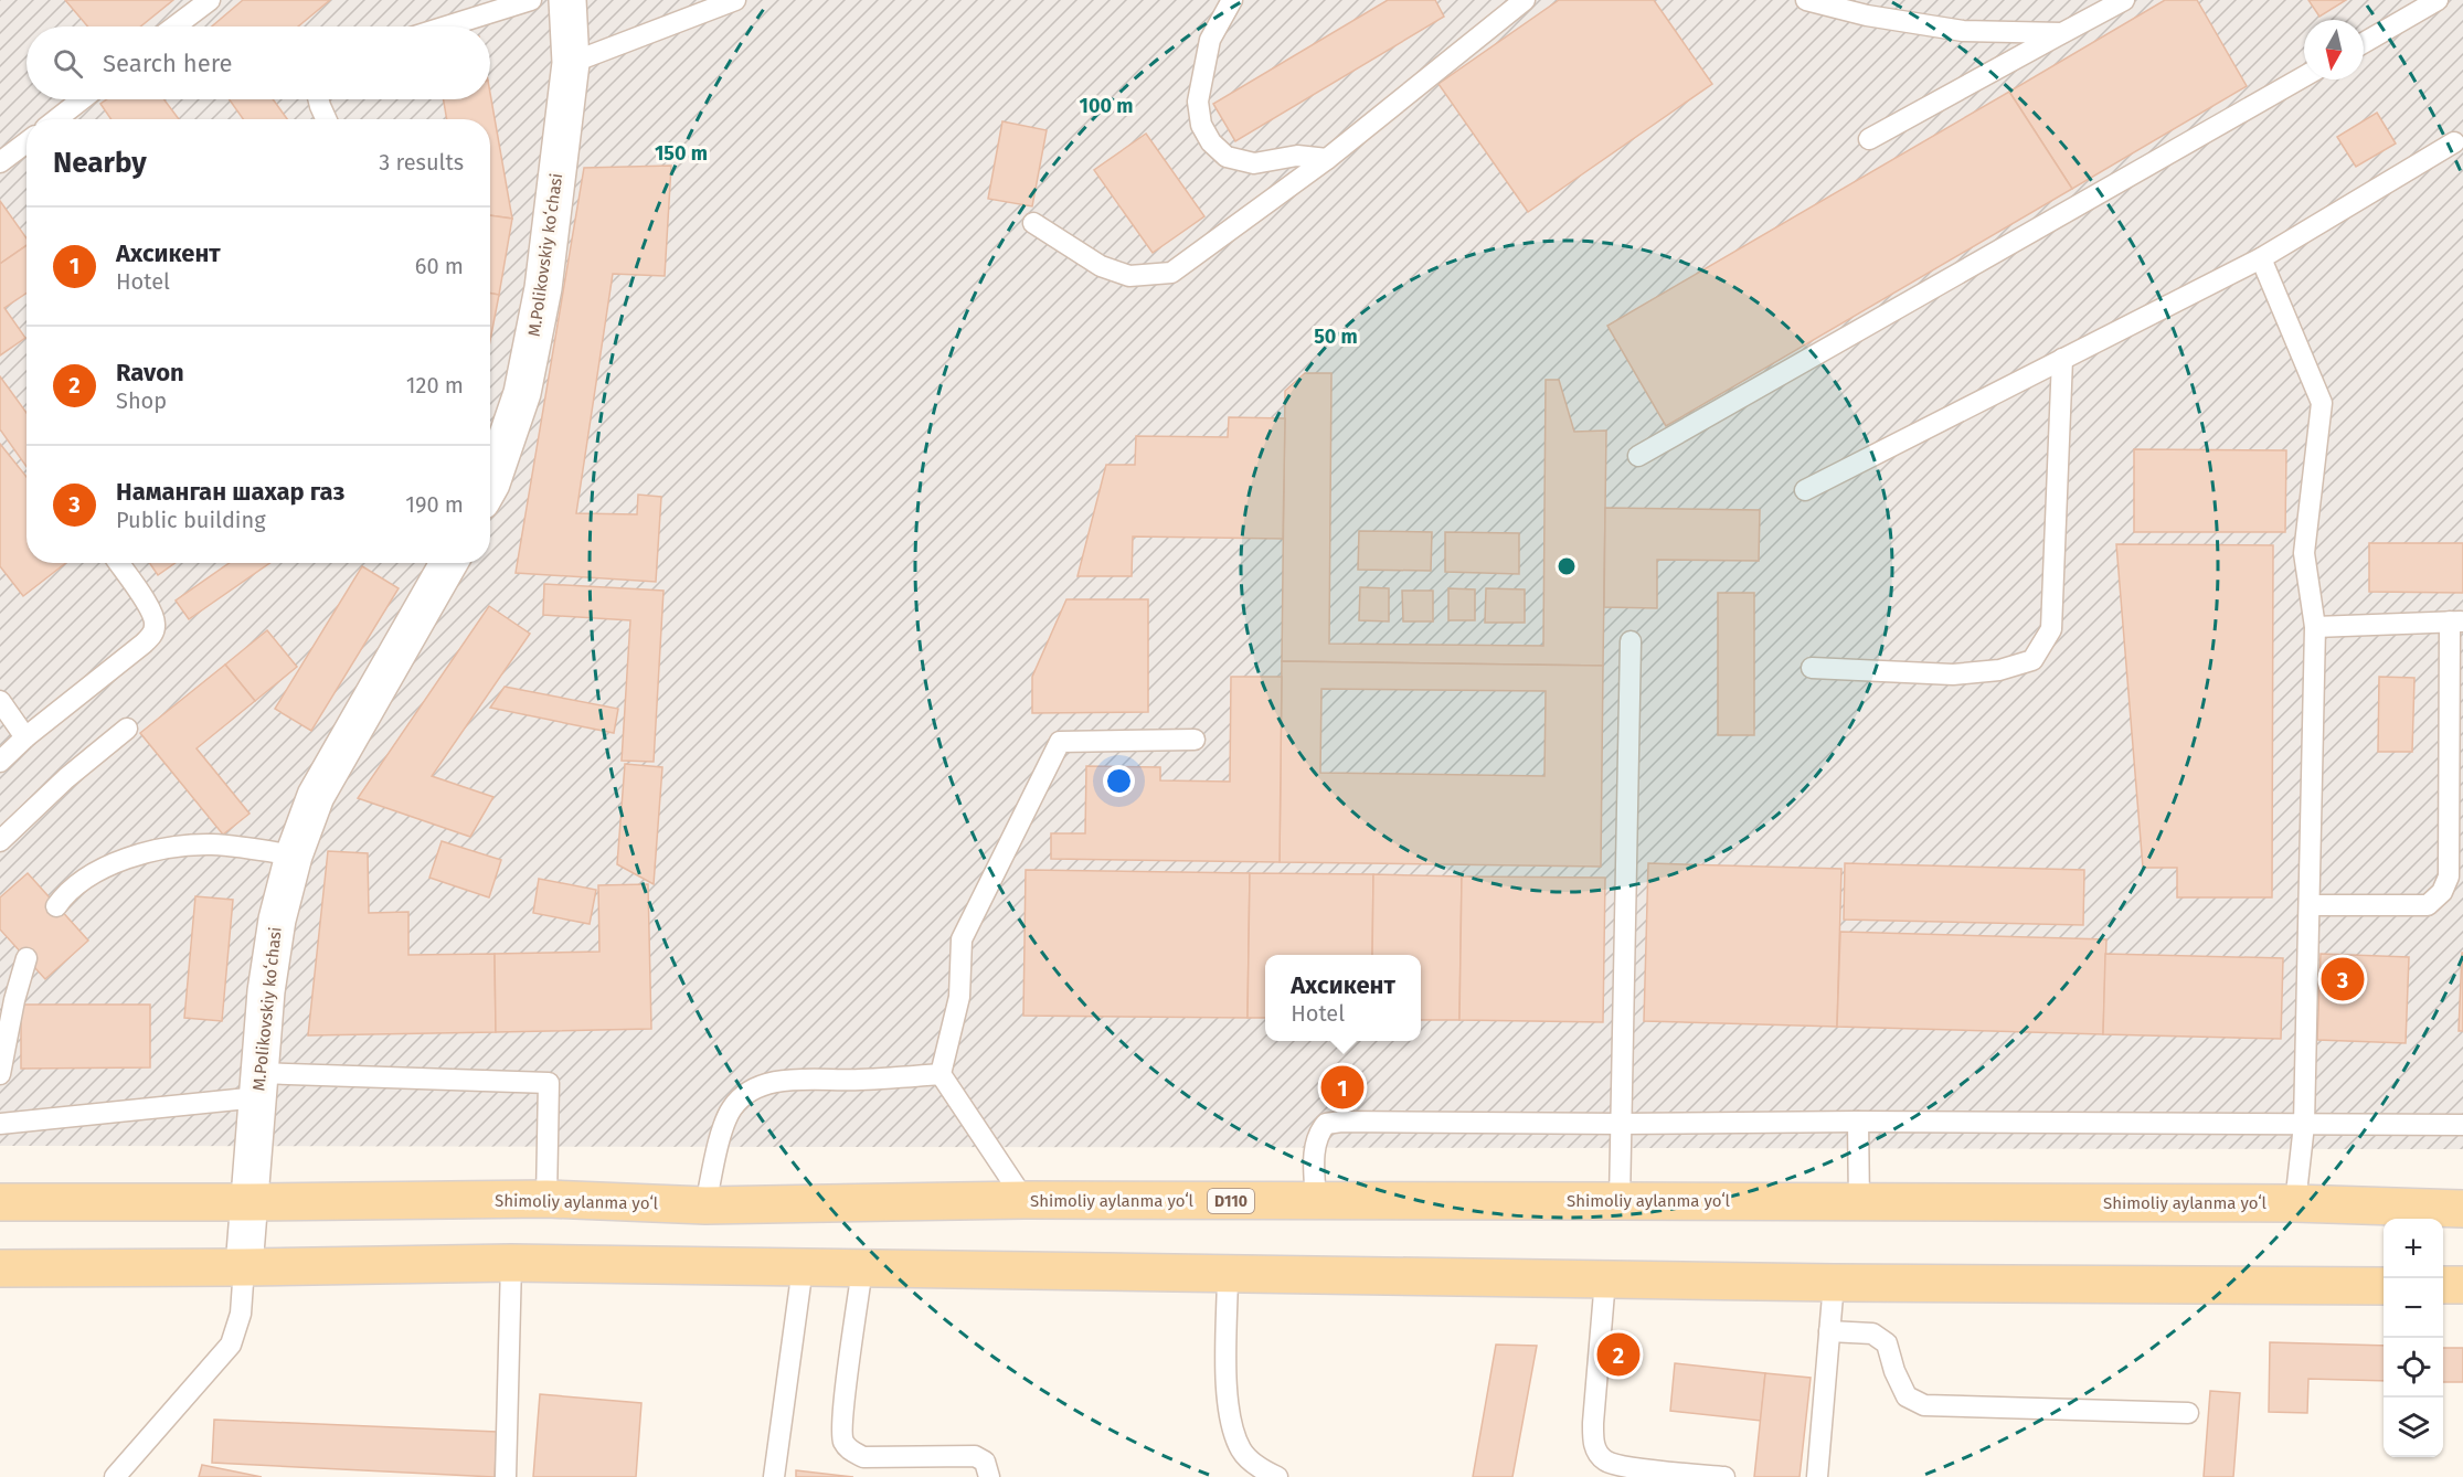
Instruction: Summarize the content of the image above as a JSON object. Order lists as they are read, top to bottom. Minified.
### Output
{"streets":{"main road":["Shimoliy aylanma yoʻl","D110"],"street":["M.Polikovskiy koʻchasi"]},"crossings":[["M.Polikovskiy koʻchasi","Shimoliy aylanma yoʻl"]],"north":"bottom","page":{"search":"Search here","heading":["Nearby","3 results"],"list":[{"mark":"1","name":"Ахсикент","note":"Hotel","value":"60 m"},{"mark":"2","name":"Ravon","note":"Shop","value":"120 m"},{"mark":"3","name":"Наманган шахар газ","note":"Public building","value":"190 m"}],"popup":["Ахсикент","Hotel"],"pins":["3","1","2"],"map_buttons":["+","−"]},"rings":["100 m","150 m","50 m"]}
